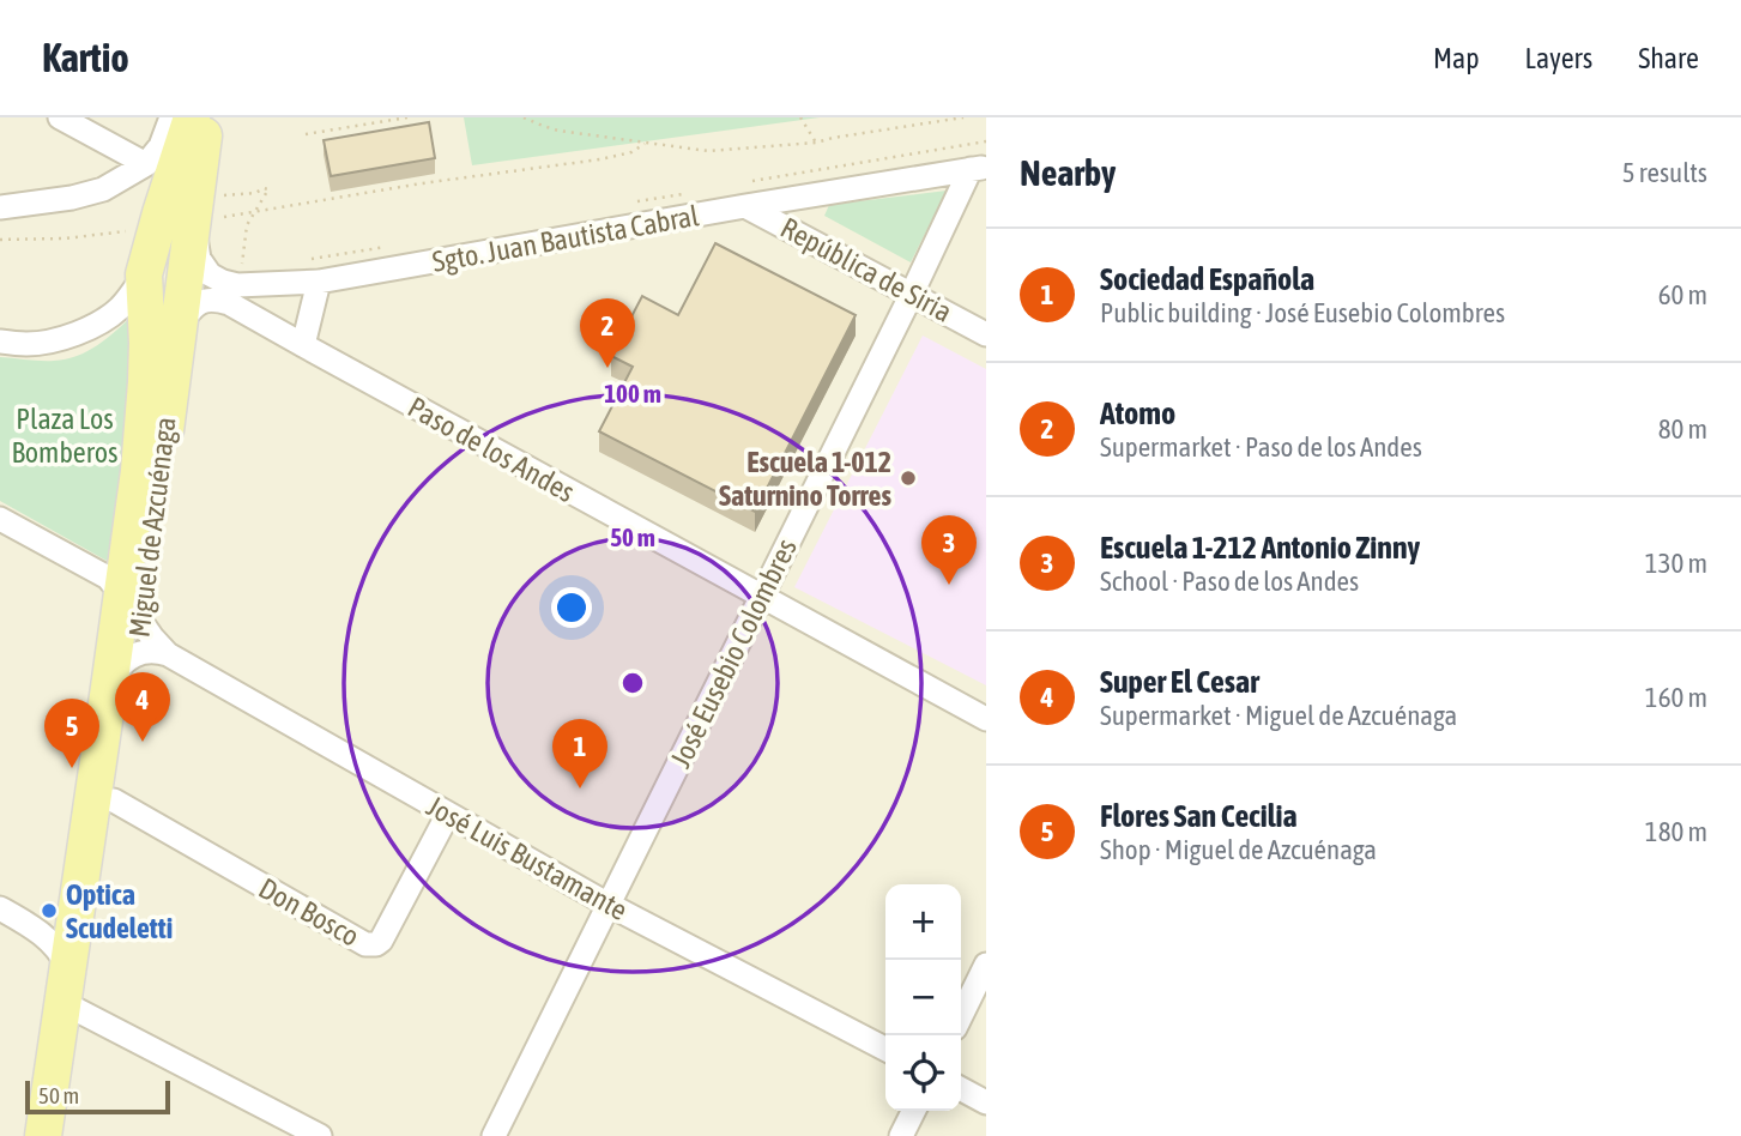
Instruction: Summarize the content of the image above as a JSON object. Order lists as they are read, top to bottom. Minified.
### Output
{"streets":{"main road":["Miguel de Azcuénaga"],"street":["Sgto. Juan Bautista Cabral","República de Siria","Paso de los Andes","José Eusebio Colombres","José Luis Bustamante","Don Bosco"]},"crossings":[["Sgto. Juan Bautista Cabral","República de Siria"],["Sgto. Juan Bautista Cabral","Miguel de Azcuénaga"],["Sgto. Juan Bautista Cabral","José Eusebio Colombres"],["República de Siria","José Eusebio Colombres"],["Paso de los Andes","Miguel de Azcuénaga"],["Paso de los Andes","José Eusebio Colombres"],["Miguel de Azcuénaga","José Luis Bustamante"],["Miguel de Azcuénaga","Don Bosco"],["José Eusebio Colombres","José Luis Bustamante"],["José Luis Bustamante","Don Bosco"]],"parks":["Plaza Los Bomberos"],"places":["Escuela 1-012 Saturnino Torres","Optica Scudeletti"],"scale_bar":"50 m","page":{"header":"Kartio","nav":["Map","Layers","Share"],"heading":["Nearby","5 results"],"list":[{"mark":"1","name":"Sociedad Española","note":"Public building · José Eusebio Colombres","value":"60 m"},{"mark":"2","name":"Atomo","note":"Supermarket · Paso de los Andes","value":"80 m"},{"mark":"3","name":"Escuela 1-212 Antonio Zinny","note":"School · Paso de los Andes","value":"130 m"},{"mark":"4","name":"Super El Cesar","note":"Supermarket · Miguel de Azcuénaga","value":"160 m"},{"mark":"5","name":"Flores San Cecilia","note":"Shop · Miguel de Azcuénaga","value":"180 m"}],"pins":["2","3","4","5","1"],"map_buttons":["+","−"],"scale":"50 m"},"rings":["100 m","50 m"]}
